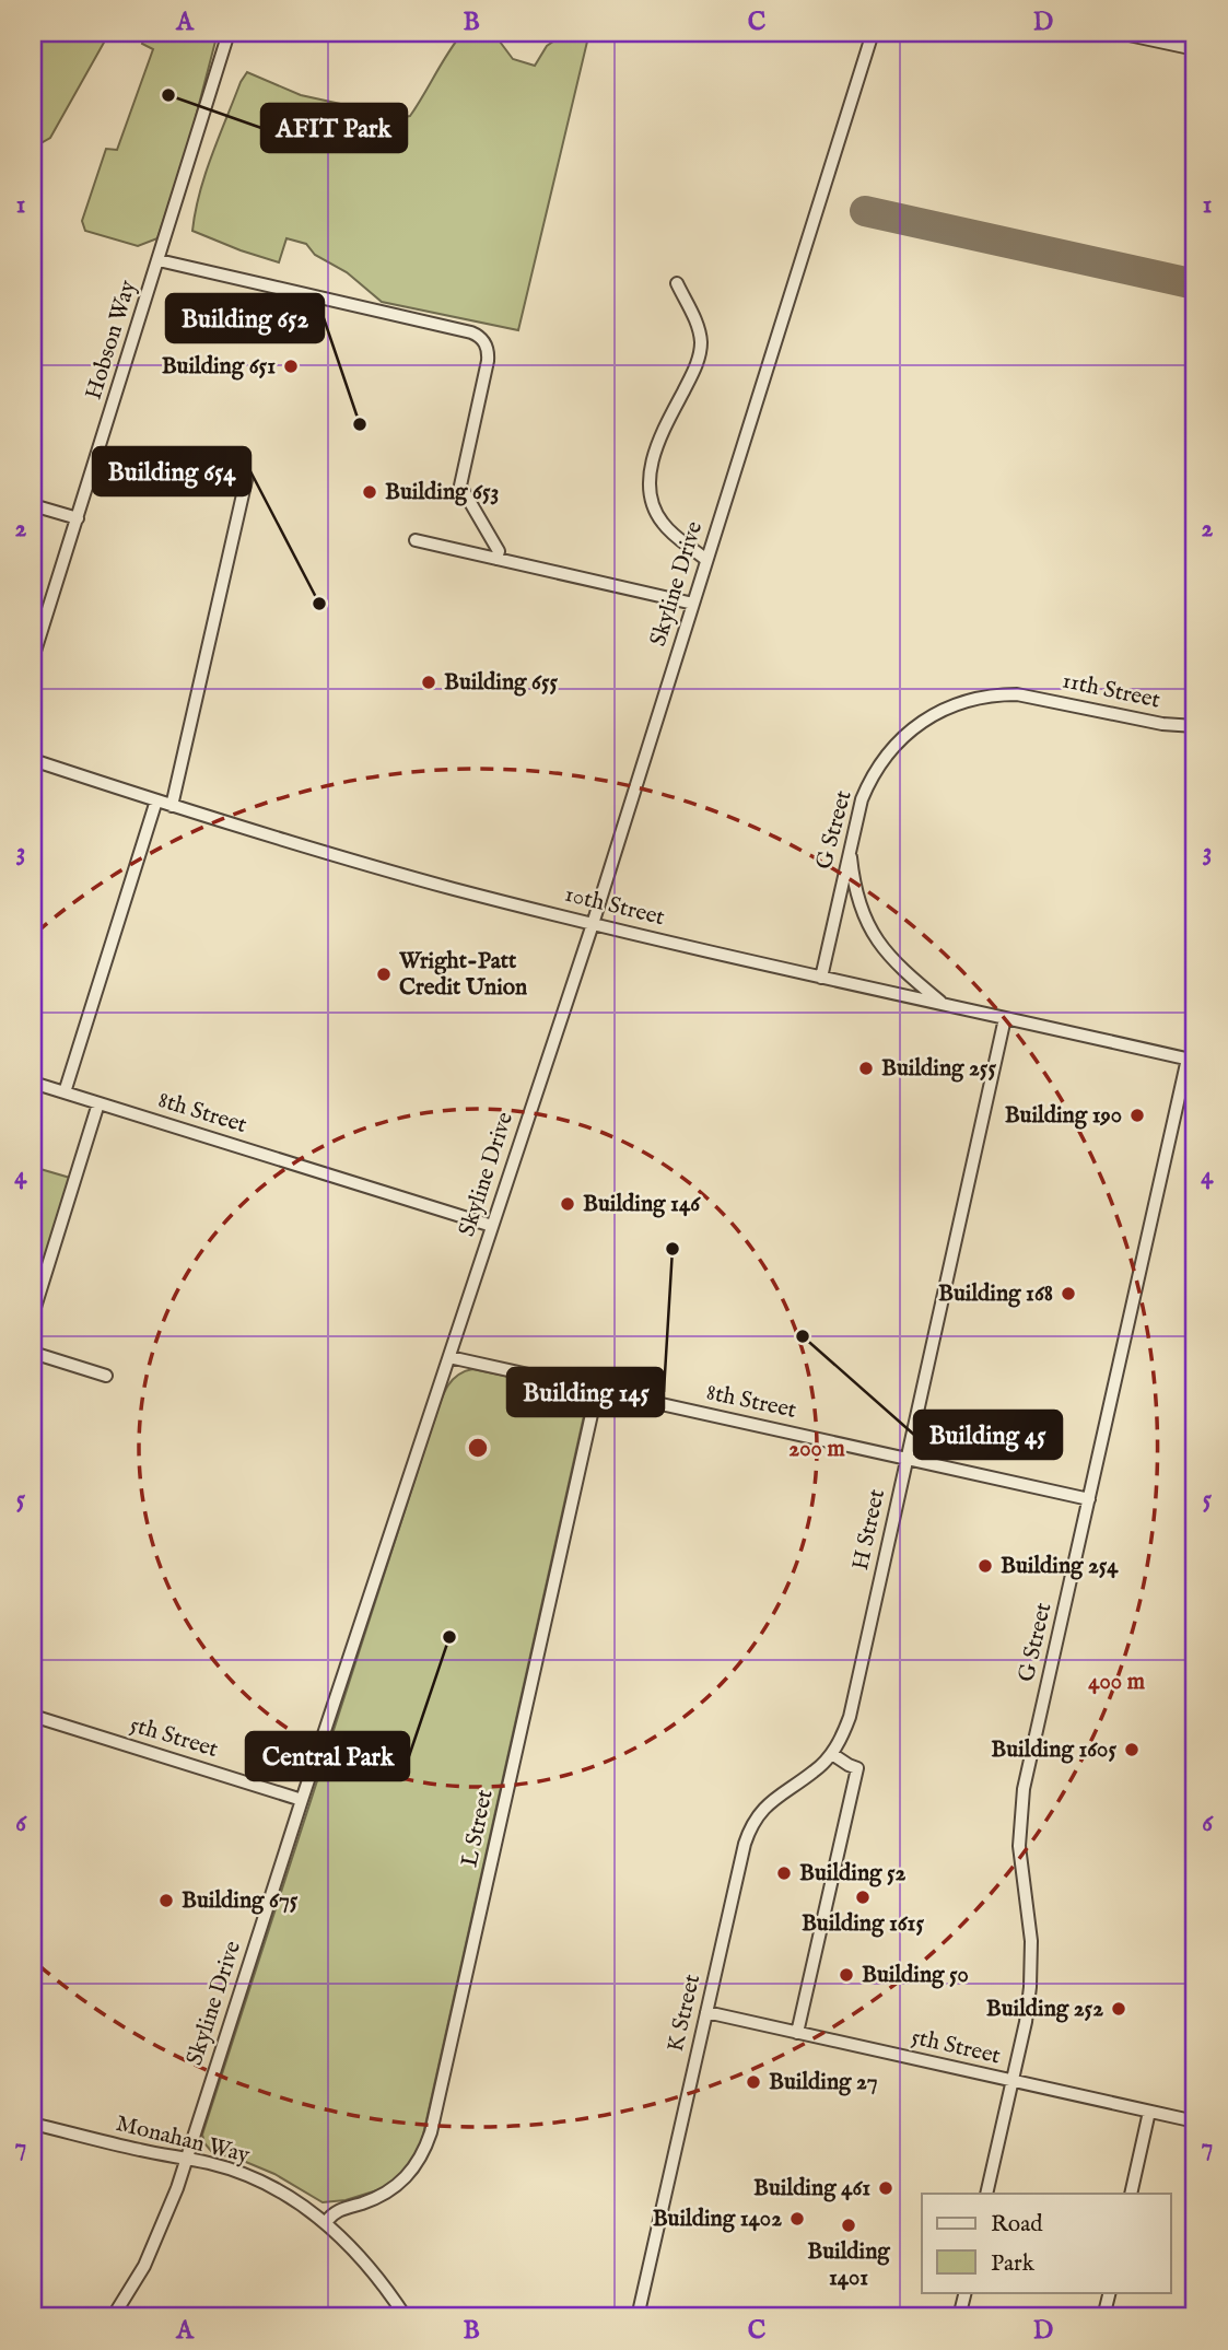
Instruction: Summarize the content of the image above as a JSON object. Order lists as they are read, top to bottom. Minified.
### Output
{"streets":{"street":["Hobson Way","Skyline Drive","11th Street","G Street","10th Street","8th Street","H Street","5th Street","L Street","K Street","Monahan Way"]},"crossings":[["Skyline Drive","10th Street"],["Skyline Drive","8th Street"],["Skyline Drive","5th Street"],["Skyline Drive","Monahan Way"],["11th Street","G Street"],["G Street","10th Street"],["G Street","8th Street"],["G Street","5th Street"],["10th Street","H Street"],["8th Street","H Street"],["8th Street","L Street"],["H Street","K Street"],["5th Street","K Street"],["L Street","Monahan Way"]],"places":["AFIT Park","Building 651","Building 652","Building 653","Building 654","Building 655","Wright-Patt Credit Union","Building 255","Building 190","Building 146","Building 145","Building 168","Building 45","Building 254","Central Park","Building 1605","Building 52","Building 1615","Building 675","Building 50","Building 252","Building 27","Building 461","Building 1402","Building 1401"],"legend":["Road","Park"],"grid":{"columns":["A","B","C","D"],"rows":["1","2","3","4","5","6","7"]},"rings":["200 m","400 m"]}
